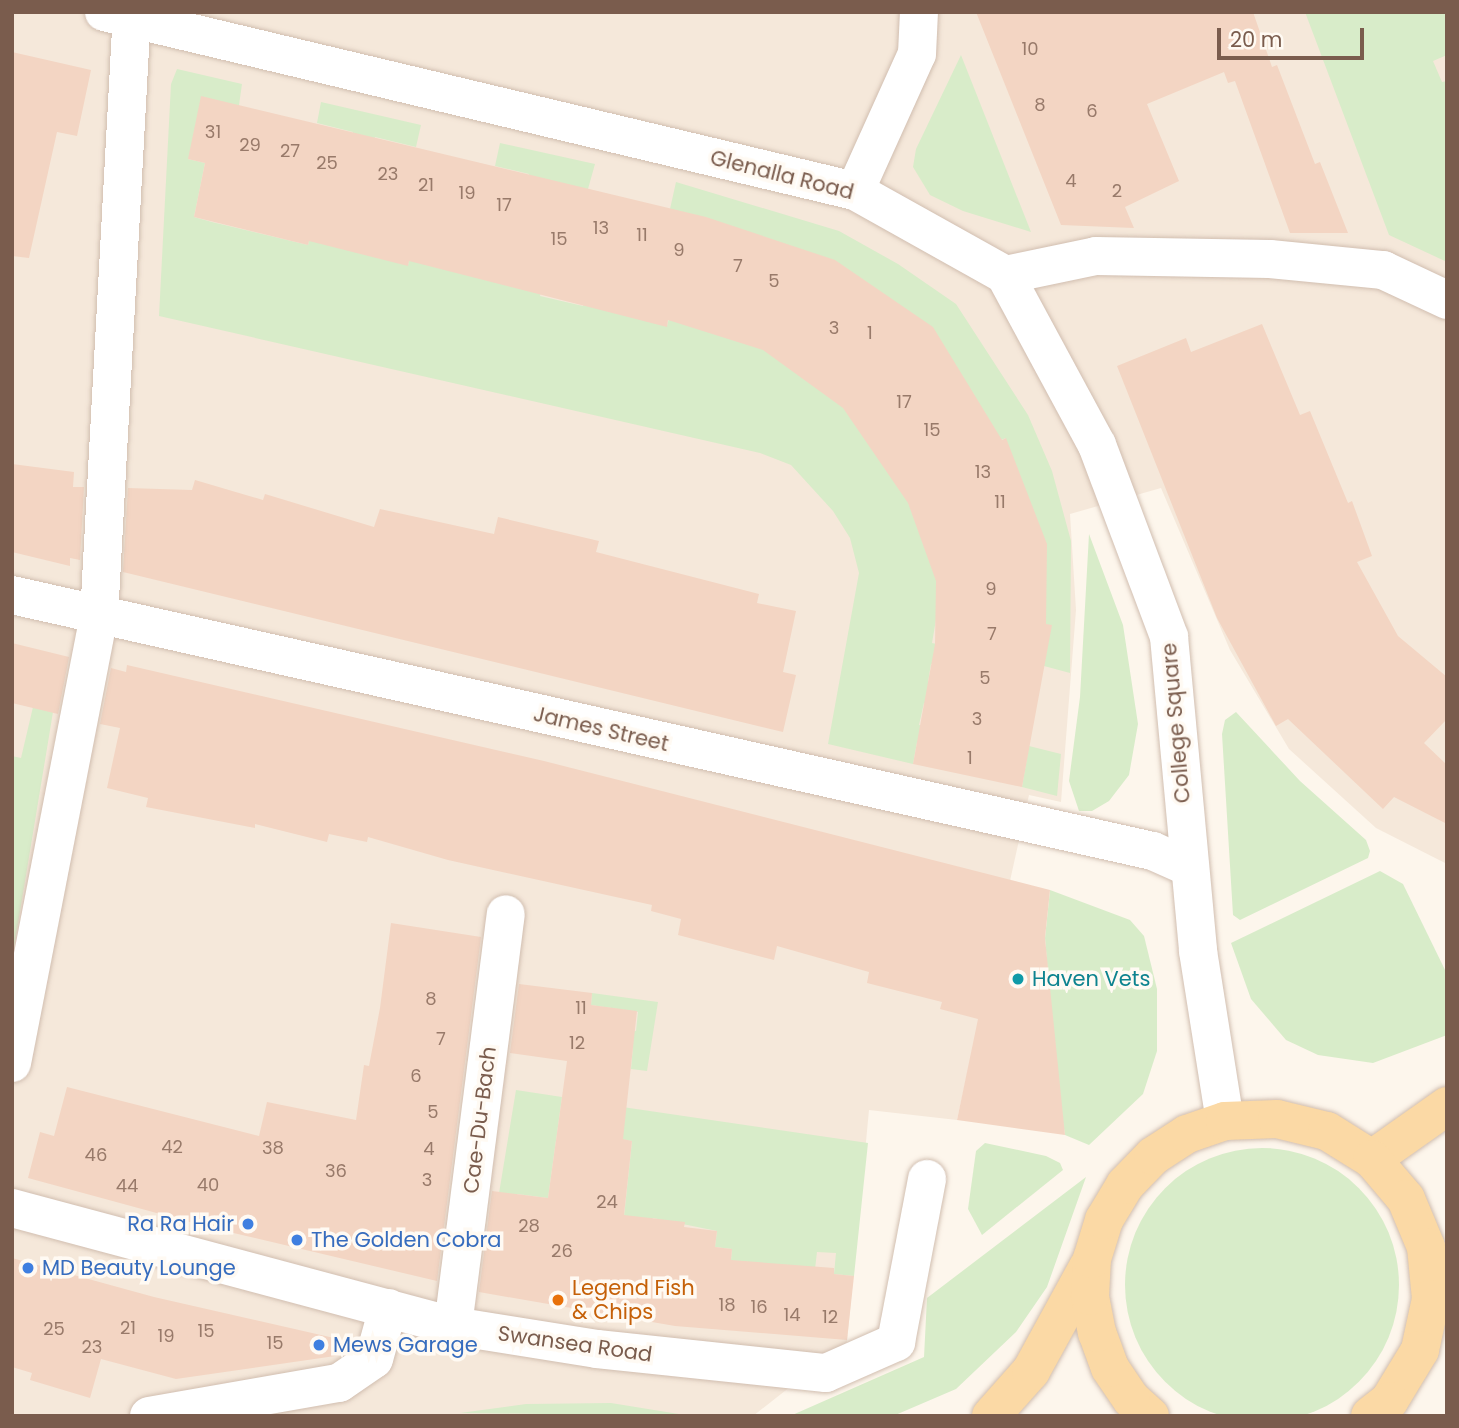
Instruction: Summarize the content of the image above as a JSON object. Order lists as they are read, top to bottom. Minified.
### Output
{"streets":{"street":["Glenalla Road","College Square","James Street","Cae-Du-Bach","Swansea Road"]},"crossings":[["Glenalla Road","College Square"],["College Square","James Street"],["Cae-Du-Bach","Swansea Road"]],"places":["Haven Vets","Ra Ra Hair","The Golden Cobra","MD Beauty Lounge","Legend Fish & Chips","Mews Garage"],"house_numbers":["10","8","6","31","29","27","25","23","4","21","2","19","17","13","11","15","9","7","5","3","1","17","15","13","11","9","7","5","3","1","8","11","7","12","6","5","42","38","4","46","36","3","40","44","24","28","26","18","16","14","12","21","25","15","19","15","23"],"scale_bar":"20 m"}
